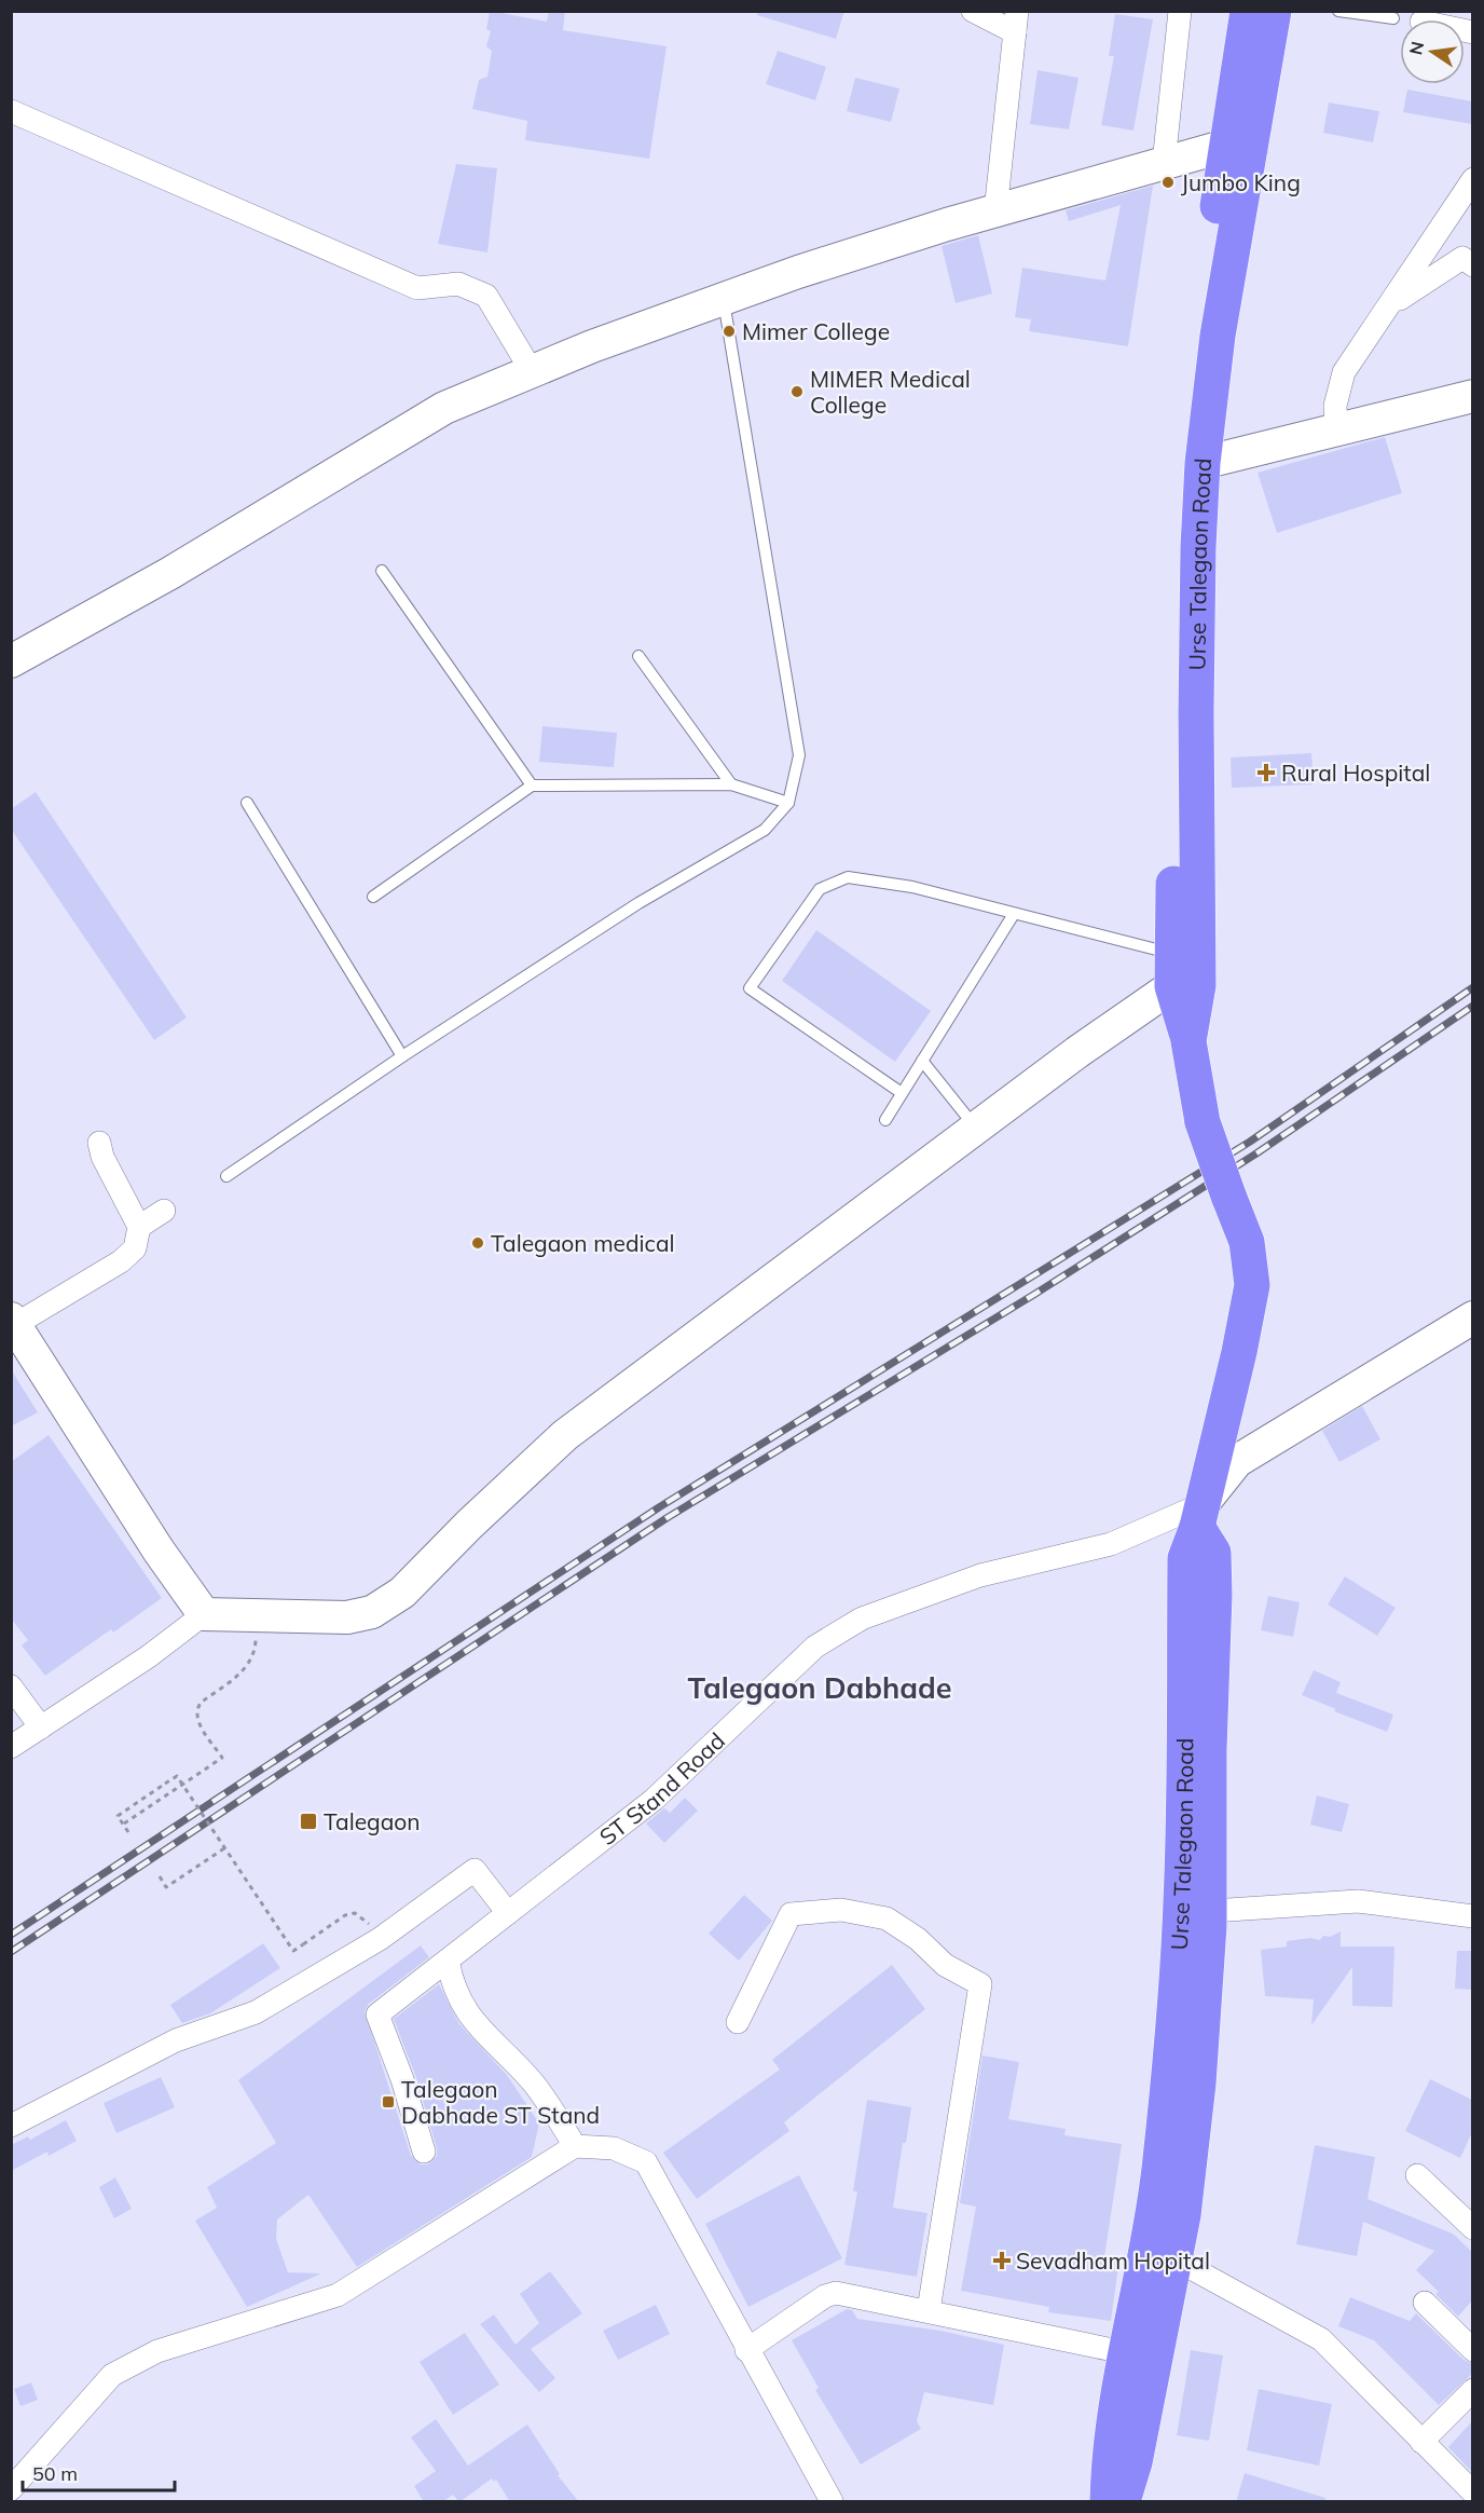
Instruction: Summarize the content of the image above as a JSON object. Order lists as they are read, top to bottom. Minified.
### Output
{"streets":{"highway":["Urse Talegaon Road"],"street":["ST Stand Road"]},"crossings":[["Urse Talegaon Road","ST Stand Road"]],"districts":["Talegaon Dabhade"],"places":{"other":["Jumbo King","Mimer College","MIMER Medical College","Talegaon medical"],"health":["Rural Hospital","Sevadham Hopital"],"transit":["Talegaon","Talegaon Dabhade ST Stand"]},"scale_bar":"50 m","north":"left"}
